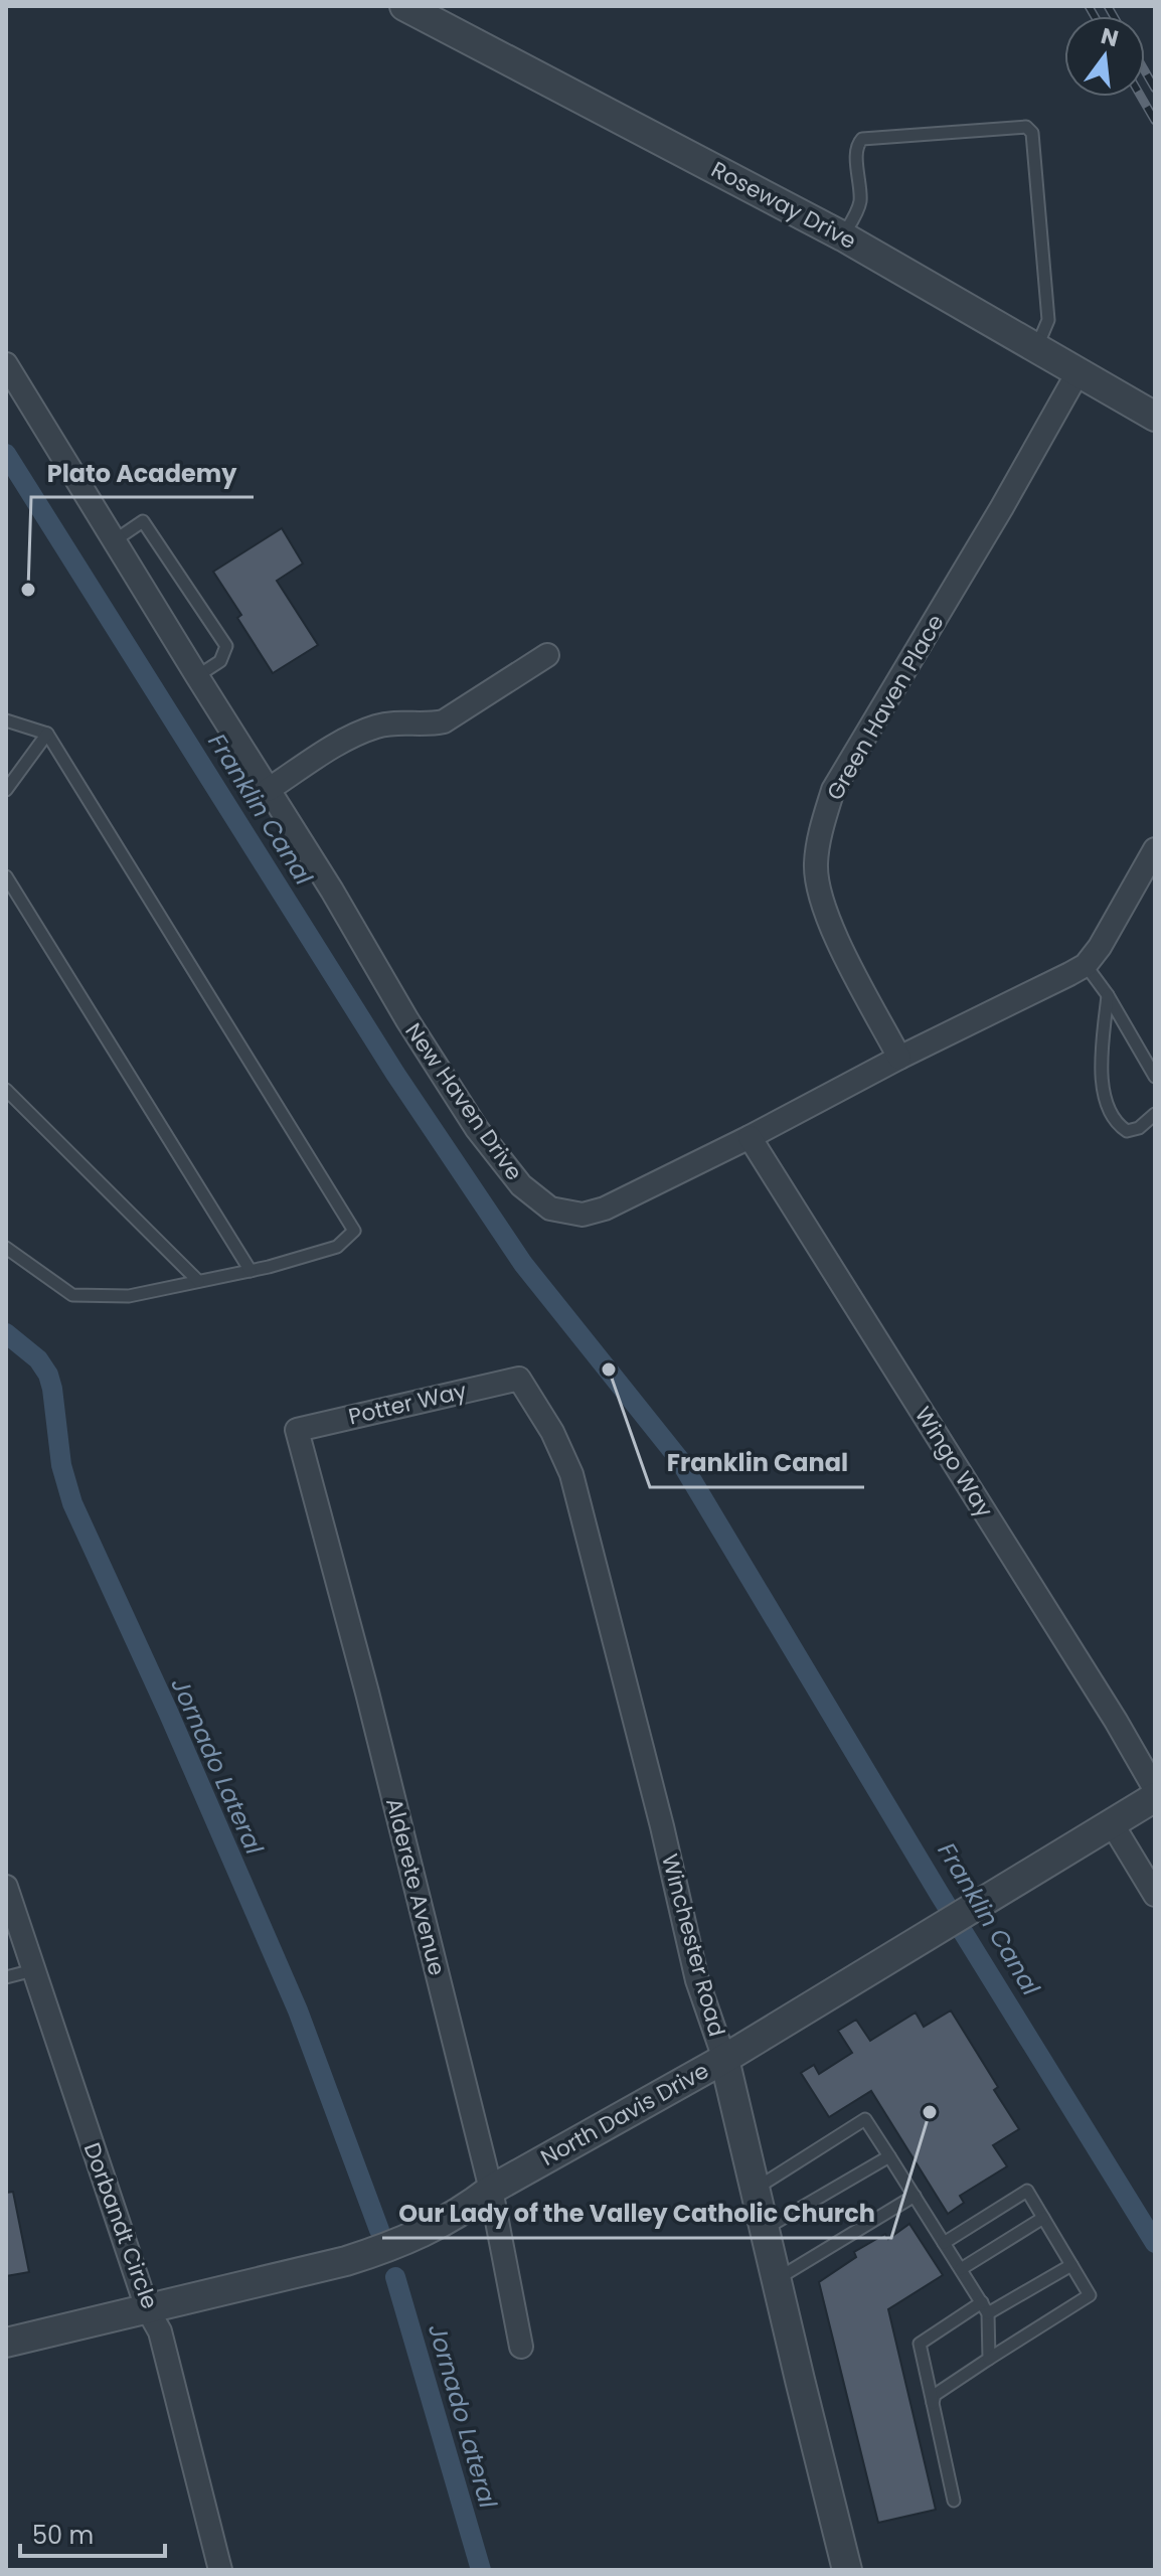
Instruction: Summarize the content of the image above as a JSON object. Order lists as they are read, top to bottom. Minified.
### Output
{"streets":{"street":["Roseway Drive","Green Haven Place","New Haven Drive","Potter Way","Wingo Way","Alderete Avenue","Winchester Road","North Davis Drive","Dorbandt Circle"]},"crossings":[["Roseway Drive","Green Haven Place"],["Green Haven Place","New Haven Drive"],["New Haven Drive","Wingo Way"],["Potter Way","Alderete Avenue"],["Potter Way","Winchester Road"],["Alderete Avenue","North Davis Drive"],["Winchester Road","North Davis Drive"],["North Davis Drive","Dorbandt Circle"]],"water":["Franklin Canal","Jornado Lateral"],"places":["Plato Academy","Franklin Canal","Our Lady of the Valley Catholic Church"],"scale_bar":"50 m","north":"top"}
